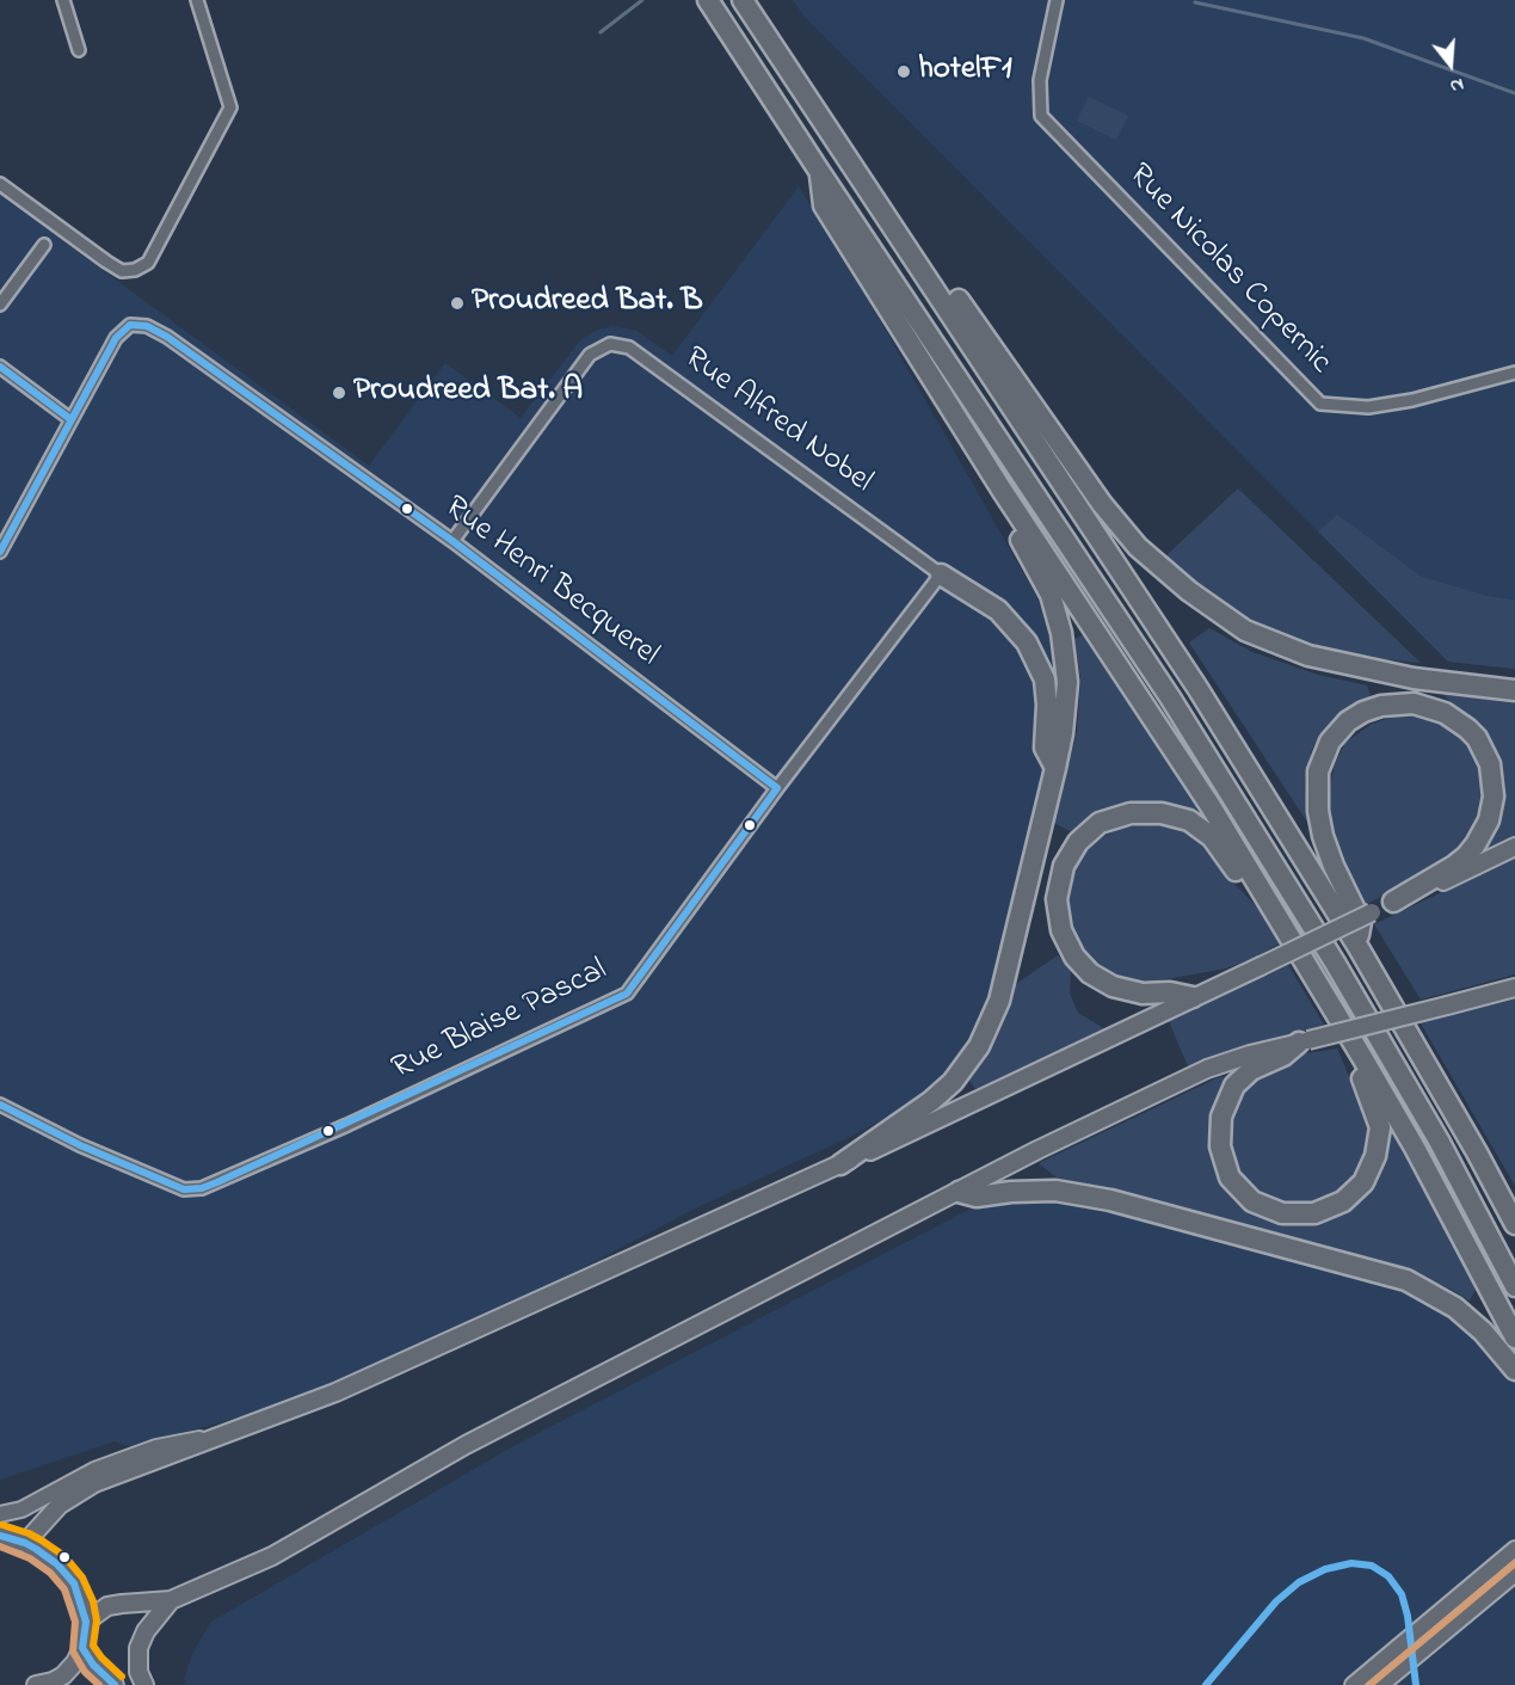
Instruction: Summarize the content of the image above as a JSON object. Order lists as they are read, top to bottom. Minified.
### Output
{"streets":{"street":["Rue Nicolas Copernic","Rue Alfred Nobel","Rue Henri Becquerel","Rue Blaise Pascal"]},"crossings":[["Rue Alfred Nobel","Rue Henri Becquerel"],["Rue Alfred Nobel","Rue Blaise Pascal"],["Rue Henri Becquerel","Rue Blaise Pascal"]],"places":["hotelF1","Proudreed Bat. B","Proudreed Bat. A"],"north":"bottom"}
